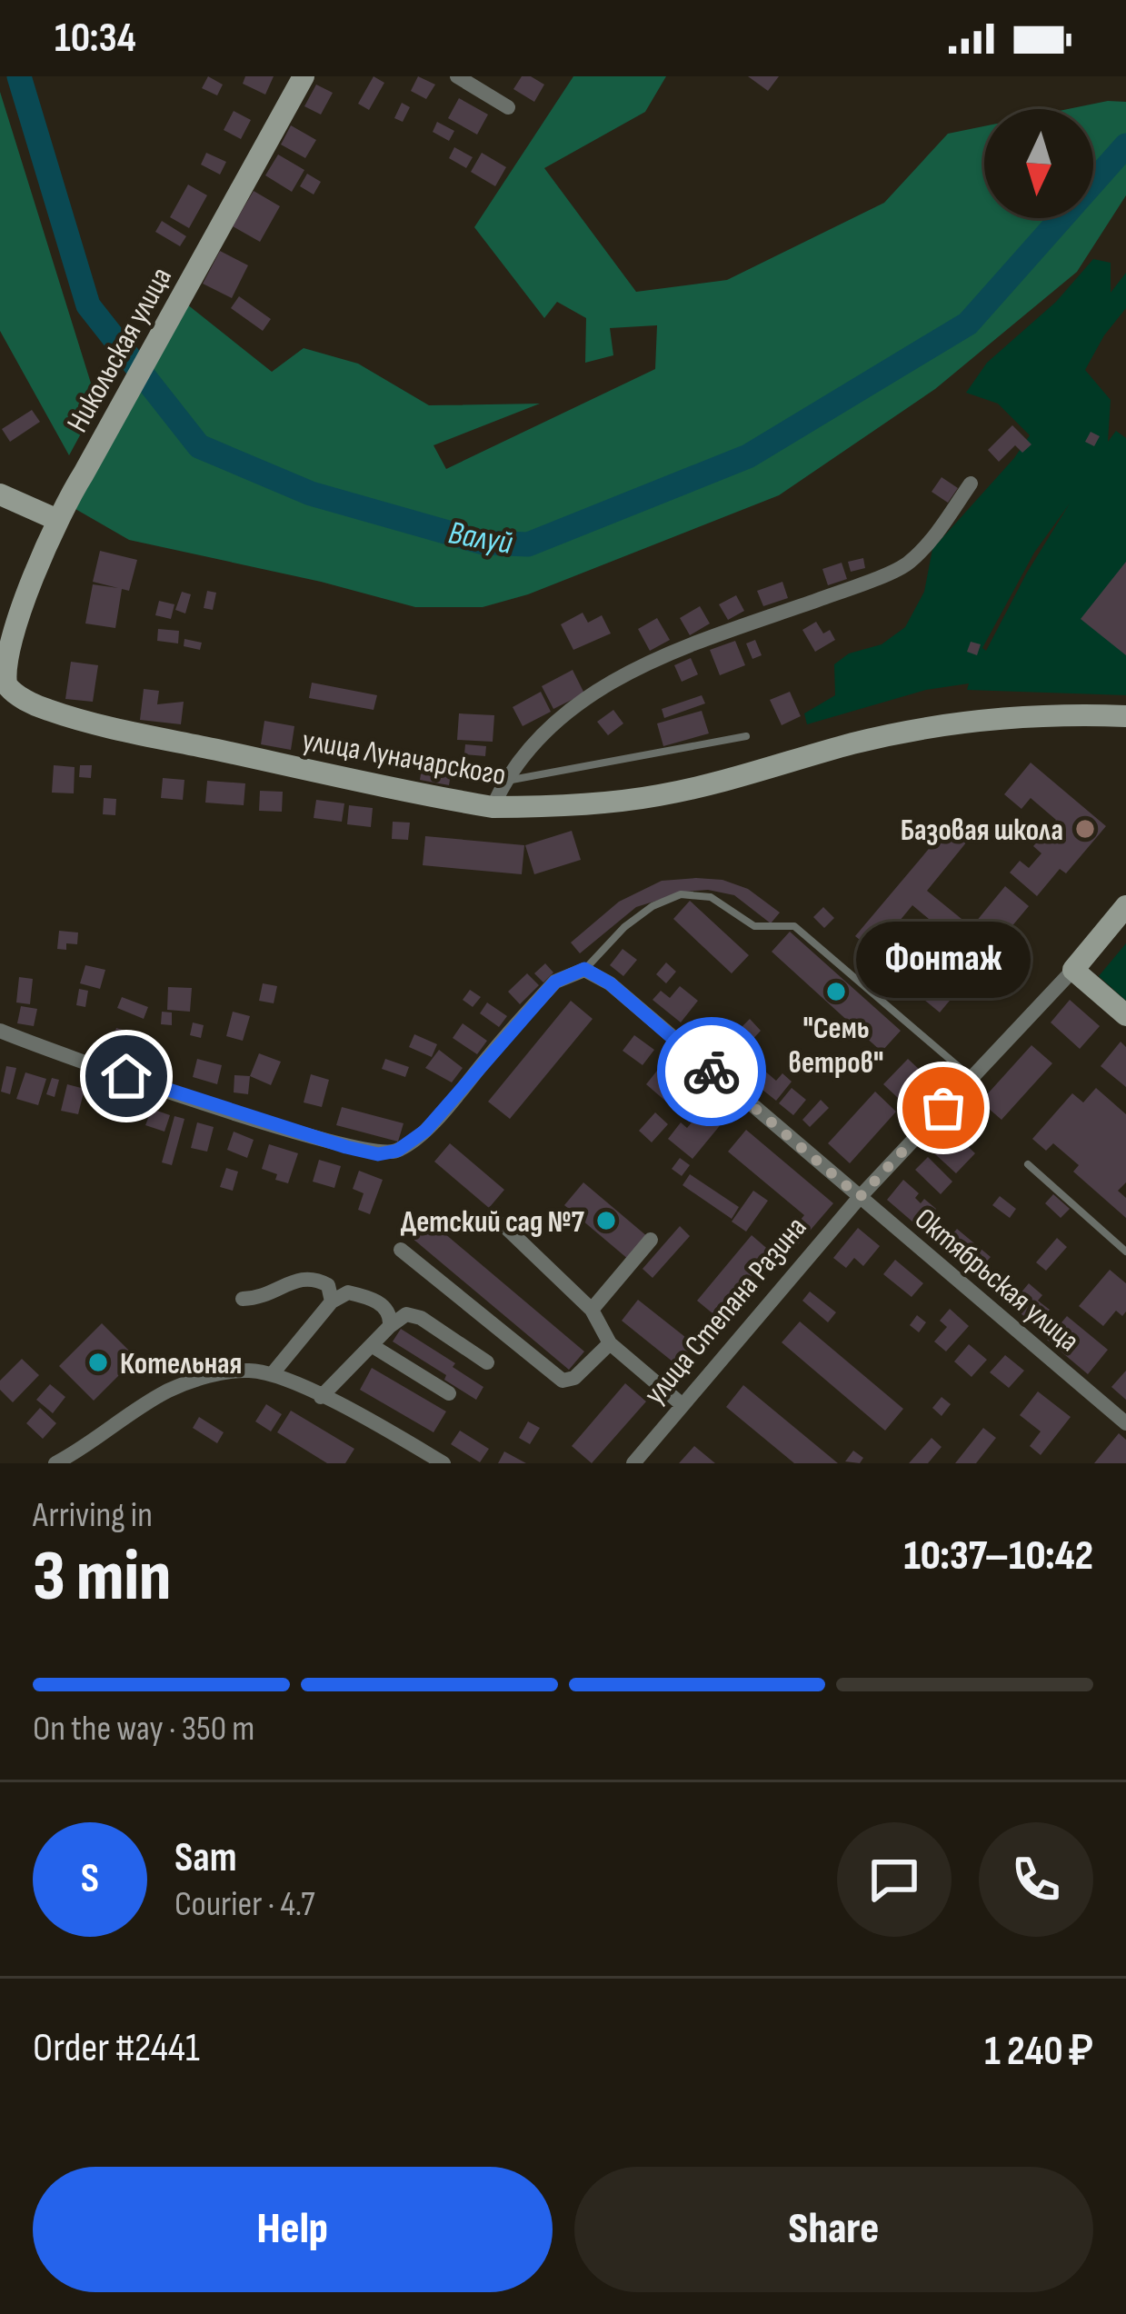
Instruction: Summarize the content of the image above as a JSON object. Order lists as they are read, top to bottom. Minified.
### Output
{"streets":{"main road":["Никольская улица","улица Луначарского","улица Степана Разина"],"street":["Октябрьская улица"]},"crossings":[["Никольская улица","улица Луначарского"],["Октябрьская улица","улица Степана Разина"]],"water":["Валуй"],"places":["Базовая школа","\"Семь ветров\"","Фонтаж","Детский сад №7","Котельная"],"north":"bottom","page":{"status":"10:34","bubble":"Фонтаж","heading":["3 min","Arriving in","10:37–10:42"],"panel":["Sam","Courier · 4.7","Order #2441","1 240 ₽"],"bar":"On the way · 350 m","round":"S","buttons":["Help","Share"]}}
